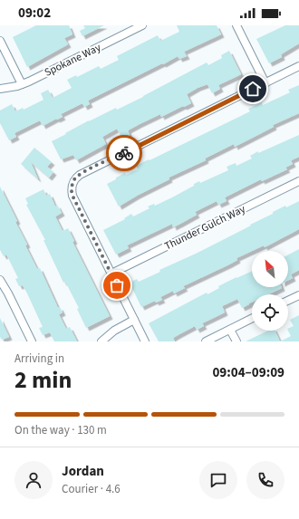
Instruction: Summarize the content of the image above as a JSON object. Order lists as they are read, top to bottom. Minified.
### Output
{"streets":{"street":["Spokane Way","Thunder Gulch Way"]},"north":"top left","page":{"status":"09:02","heading":["2 min","Arriving in","09:04–09:09"],"panel":["Jordan","Courier · 4.6"],"bar":"On the way · 130 m"}}
